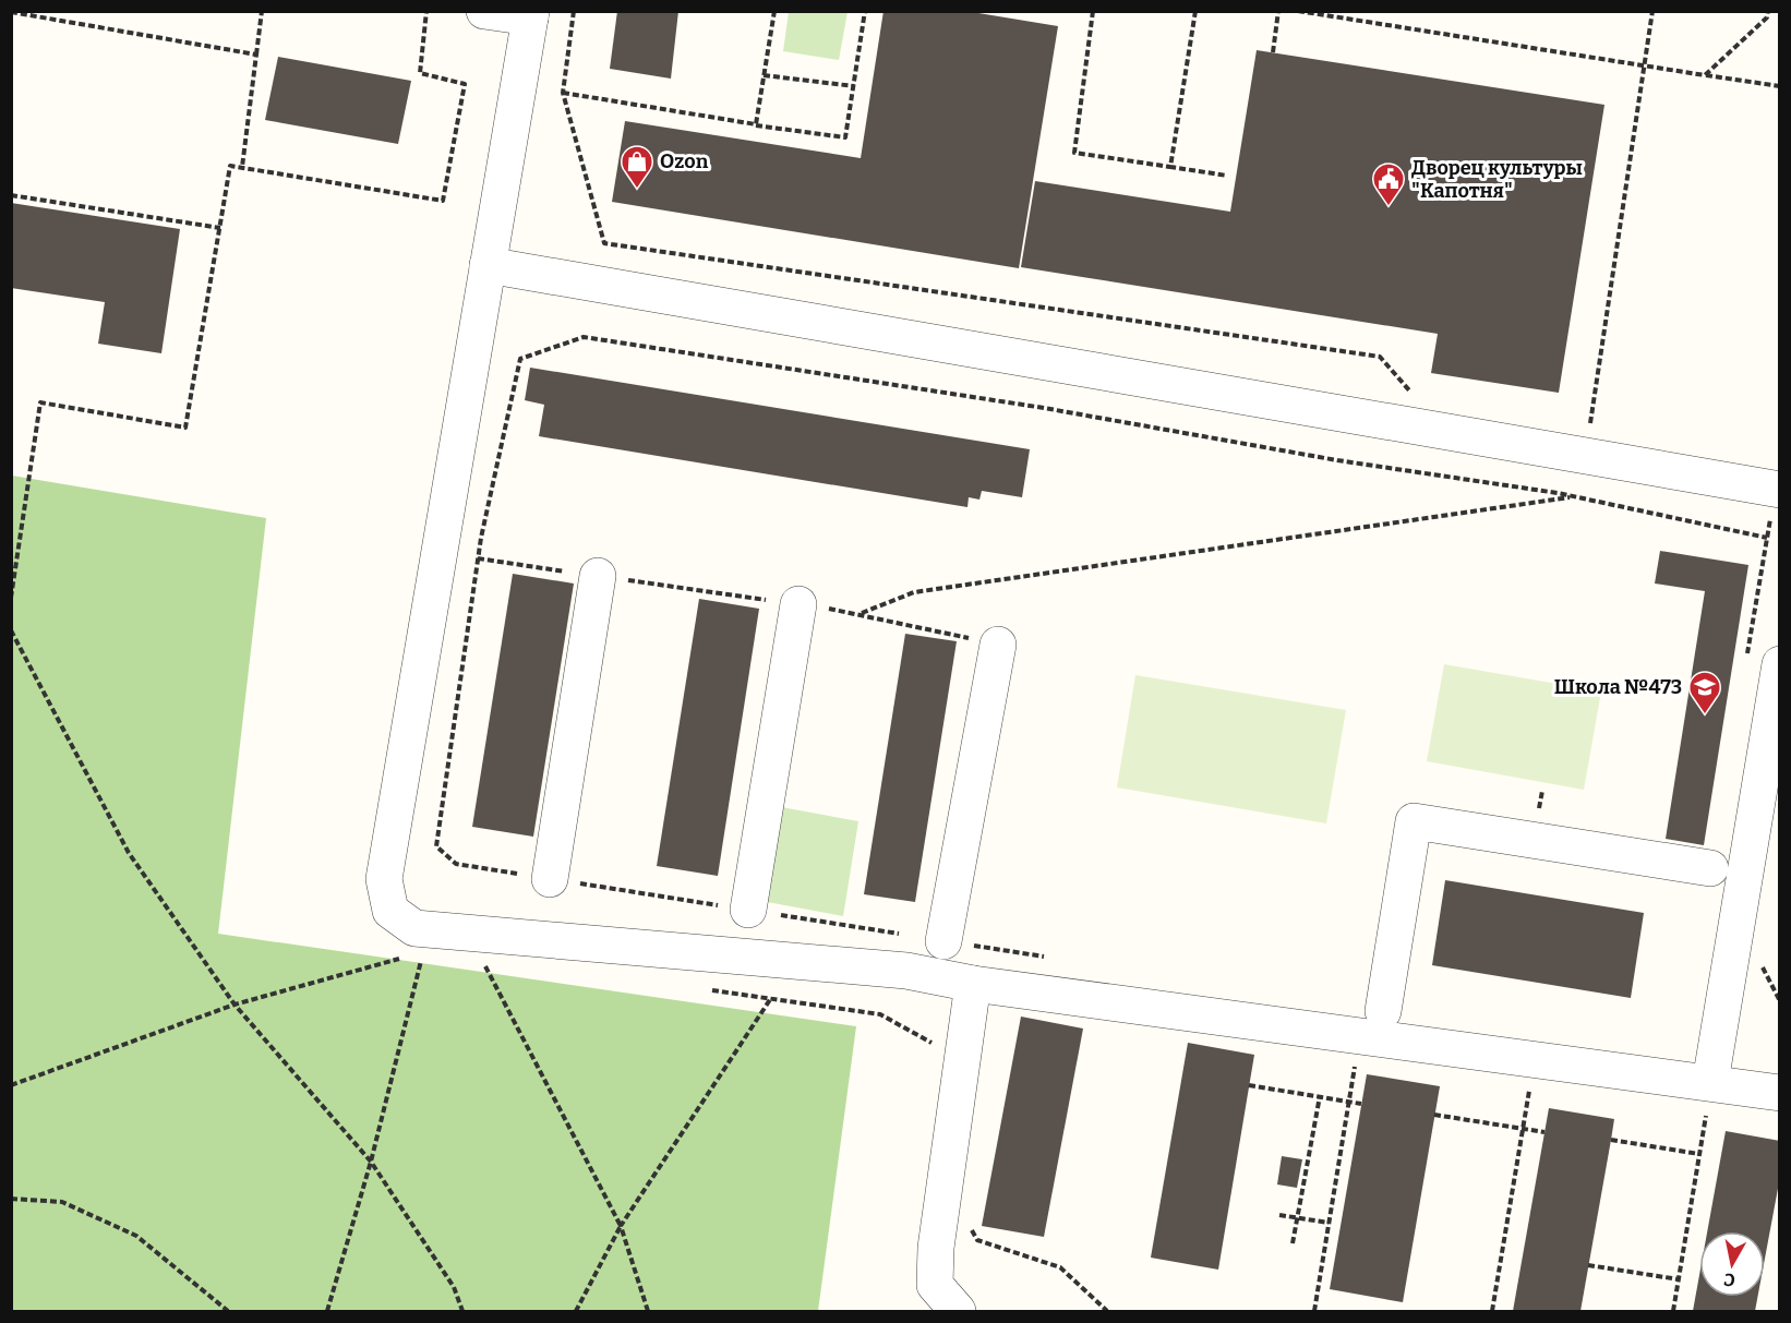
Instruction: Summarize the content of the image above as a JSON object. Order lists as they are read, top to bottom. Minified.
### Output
{"places":{"shop":["Ozon"],"public building":["Дворец культуры \"Капотня\""],"school or university":["Школа №473"]},"north":"bottom"}
